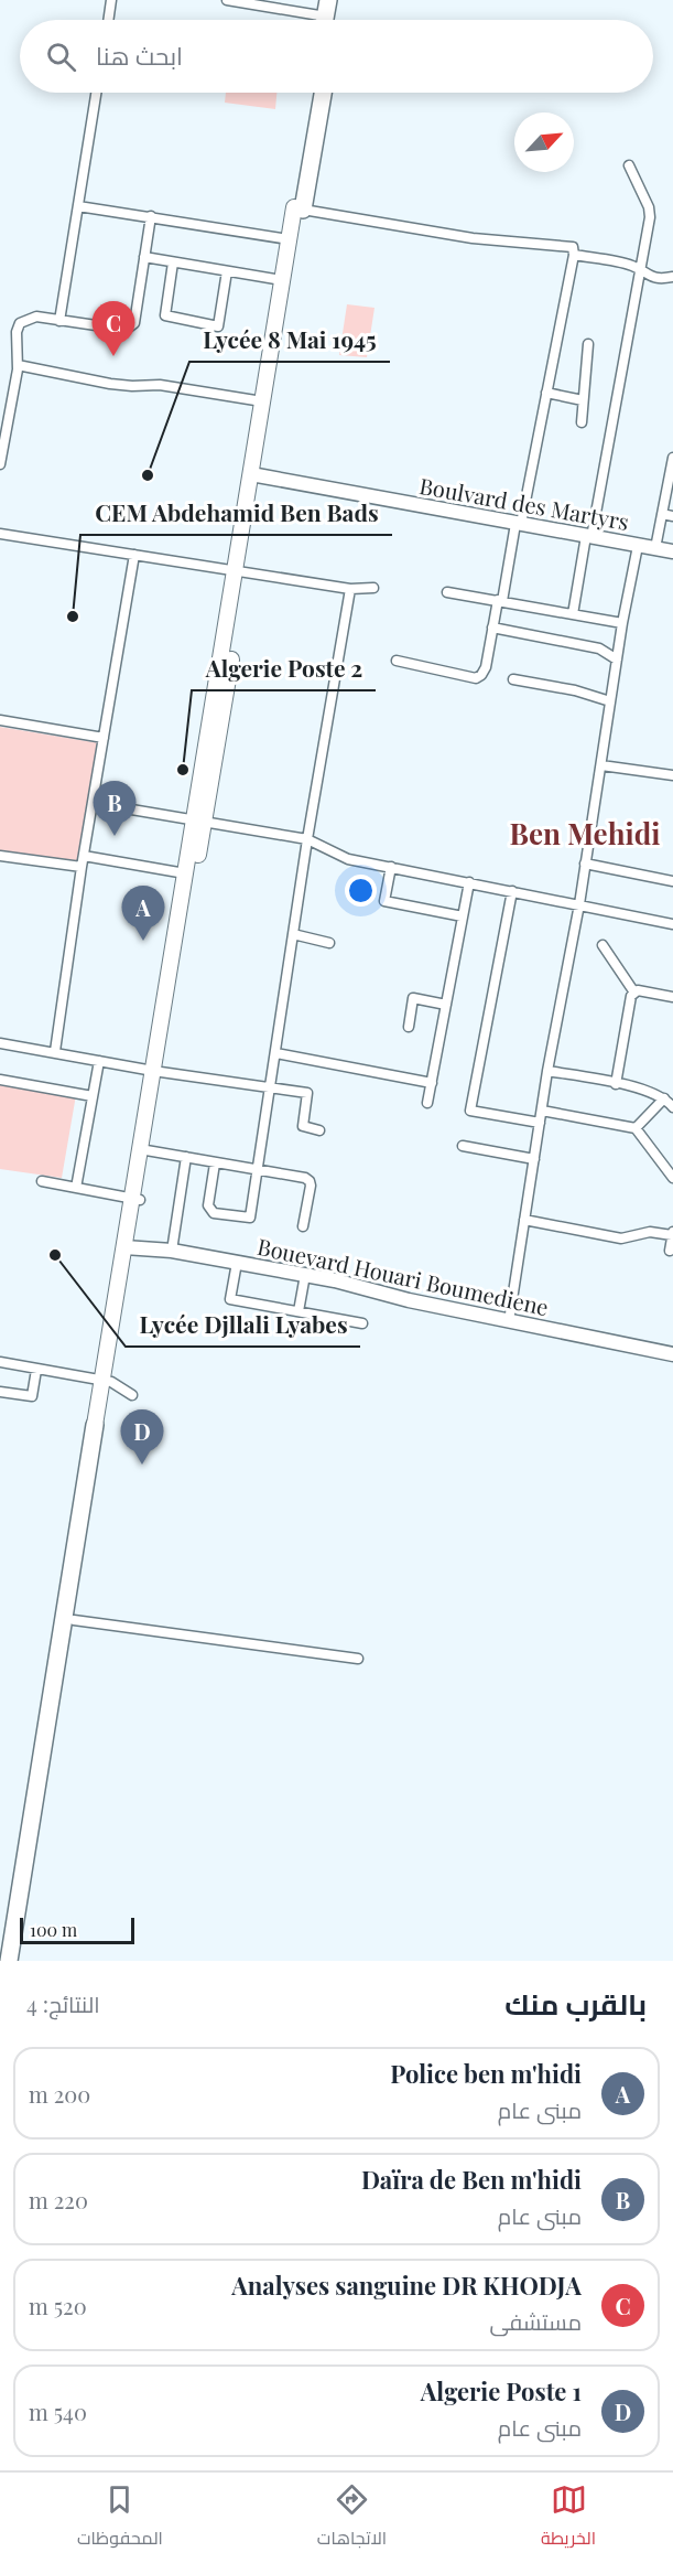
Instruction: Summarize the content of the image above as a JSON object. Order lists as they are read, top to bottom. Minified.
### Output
{"streets":{"street":["Boulvard des Martyrs","Bouevard Houari Boumediene"]},"districts":["Ben Mehidi"],"places":["Lycée 8 Mai 1945","CEM Abdehamid Ben Bads","Algerie Poste 2","Lycée Djllali Lyabes"],"scale_bar":"100 m","north":"top right","page":{"search":"ابحث هنا","pins":["C","B","A","D"],"scale":"100 m","heading":["بالقرب منك","النتائج: 4"],"list":[{"mark":"A","name":"Police ben m'hidi","note":"مبنى عام","value":"200 m"},{"mark":"B","name":"Daïra de Ben m'hidi","note":"مبنى عام","value":"220 m"},{"mark":"C","name":"Analyses sanguine DR KHODJA","note":"مستشفى","value":"520 m"},{"mark":"D","name":"Algerie Poste 1","note":"مبنى عام","value":"540 m"}],"nav":["الخريطة","الاتجاهات","المحفوظات"]}}
